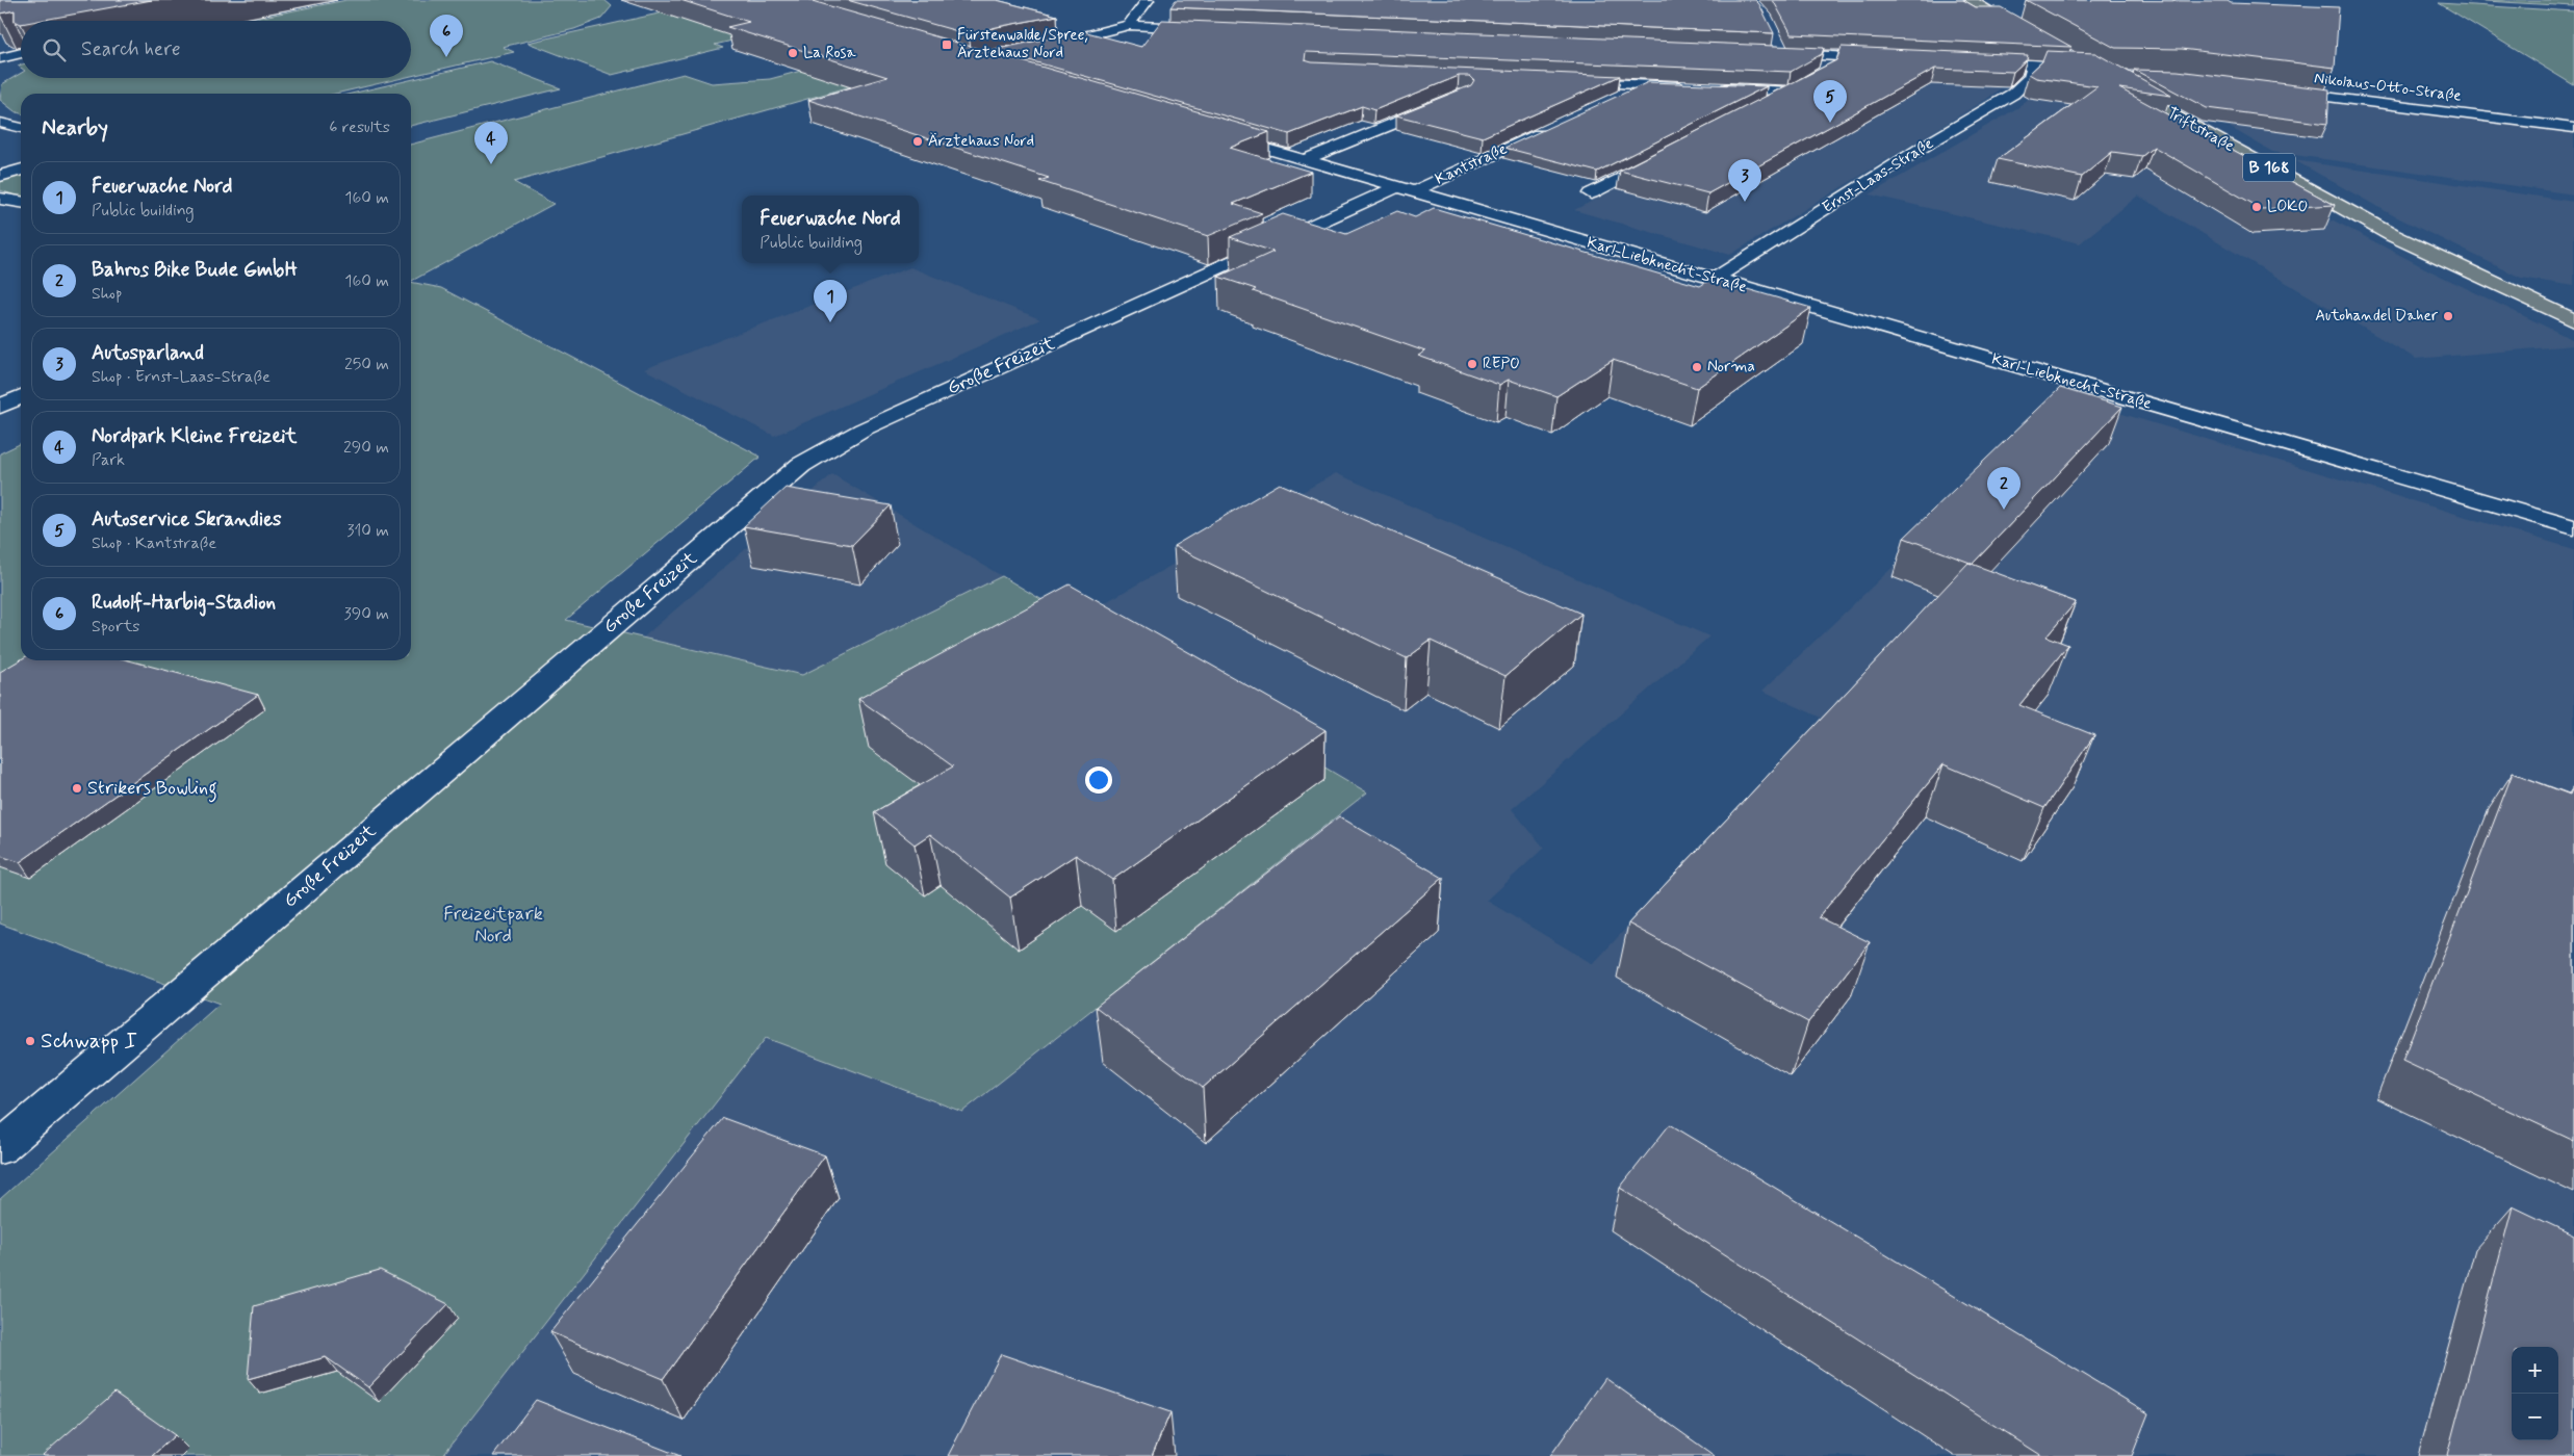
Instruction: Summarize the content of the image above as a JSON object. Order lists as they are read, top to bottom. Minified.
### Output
{"streets":{"main road":["Triftstraße","B 168"],"street":["Nikolaus-Otto-Straße","Kantstraße","Ernst-Laas-Straße","Karl-Liebknecht-Straße","Große Freizeit"]},"crossings":[["Kantstraße","Karl-Liebknecht-Straße"],["Kantstraße","Große Freizeit"],["Ernst-Laas-Straße","Karl-Liebknecht-Straße"],["Karl-Liebknecht-Straße","Große Freizeit"]],"parks":["Freizeitpark Nord"],"places":{"transit":["Fürstenwalde/Spree, Ärztehaus Nord"],"other":["La Rosa","Ärztehaus Nord","LOKO","Autohandel Daher","REPO","Norma","Strikers Bowling","Schwapp I"]},"page":{"pins":["6","5","4","3","1","2"],"search":"Search here","heading":["Nearby","6 results"],"list":[{"mark":"1","name":"Feuerwache Nord","note":"Public building","value":"160 m"},{"mark":"2","name":"Bahros Bike Bude GmbH","note":"Shop","value":"160 m"},{"mark":"3","name":"Autosparland","note":"Shop · Ernst-Laas-Straße","value":"250 m"},{"mark":"4","name":"Nordpark Kleine Freizeit","note":"Park","value":"290 m"},{"mark":"5","name":"Autoservice Skrandies","note":"Shop · Kantstraße","value":"310 m"},{"mark":"6","name":"Rudolf-Harbig-Stadion","note":"Sports","value":"390 m"}],"popup":["Feuerwache Nord","Public building"],"map_buttons":["+","−"]}}
